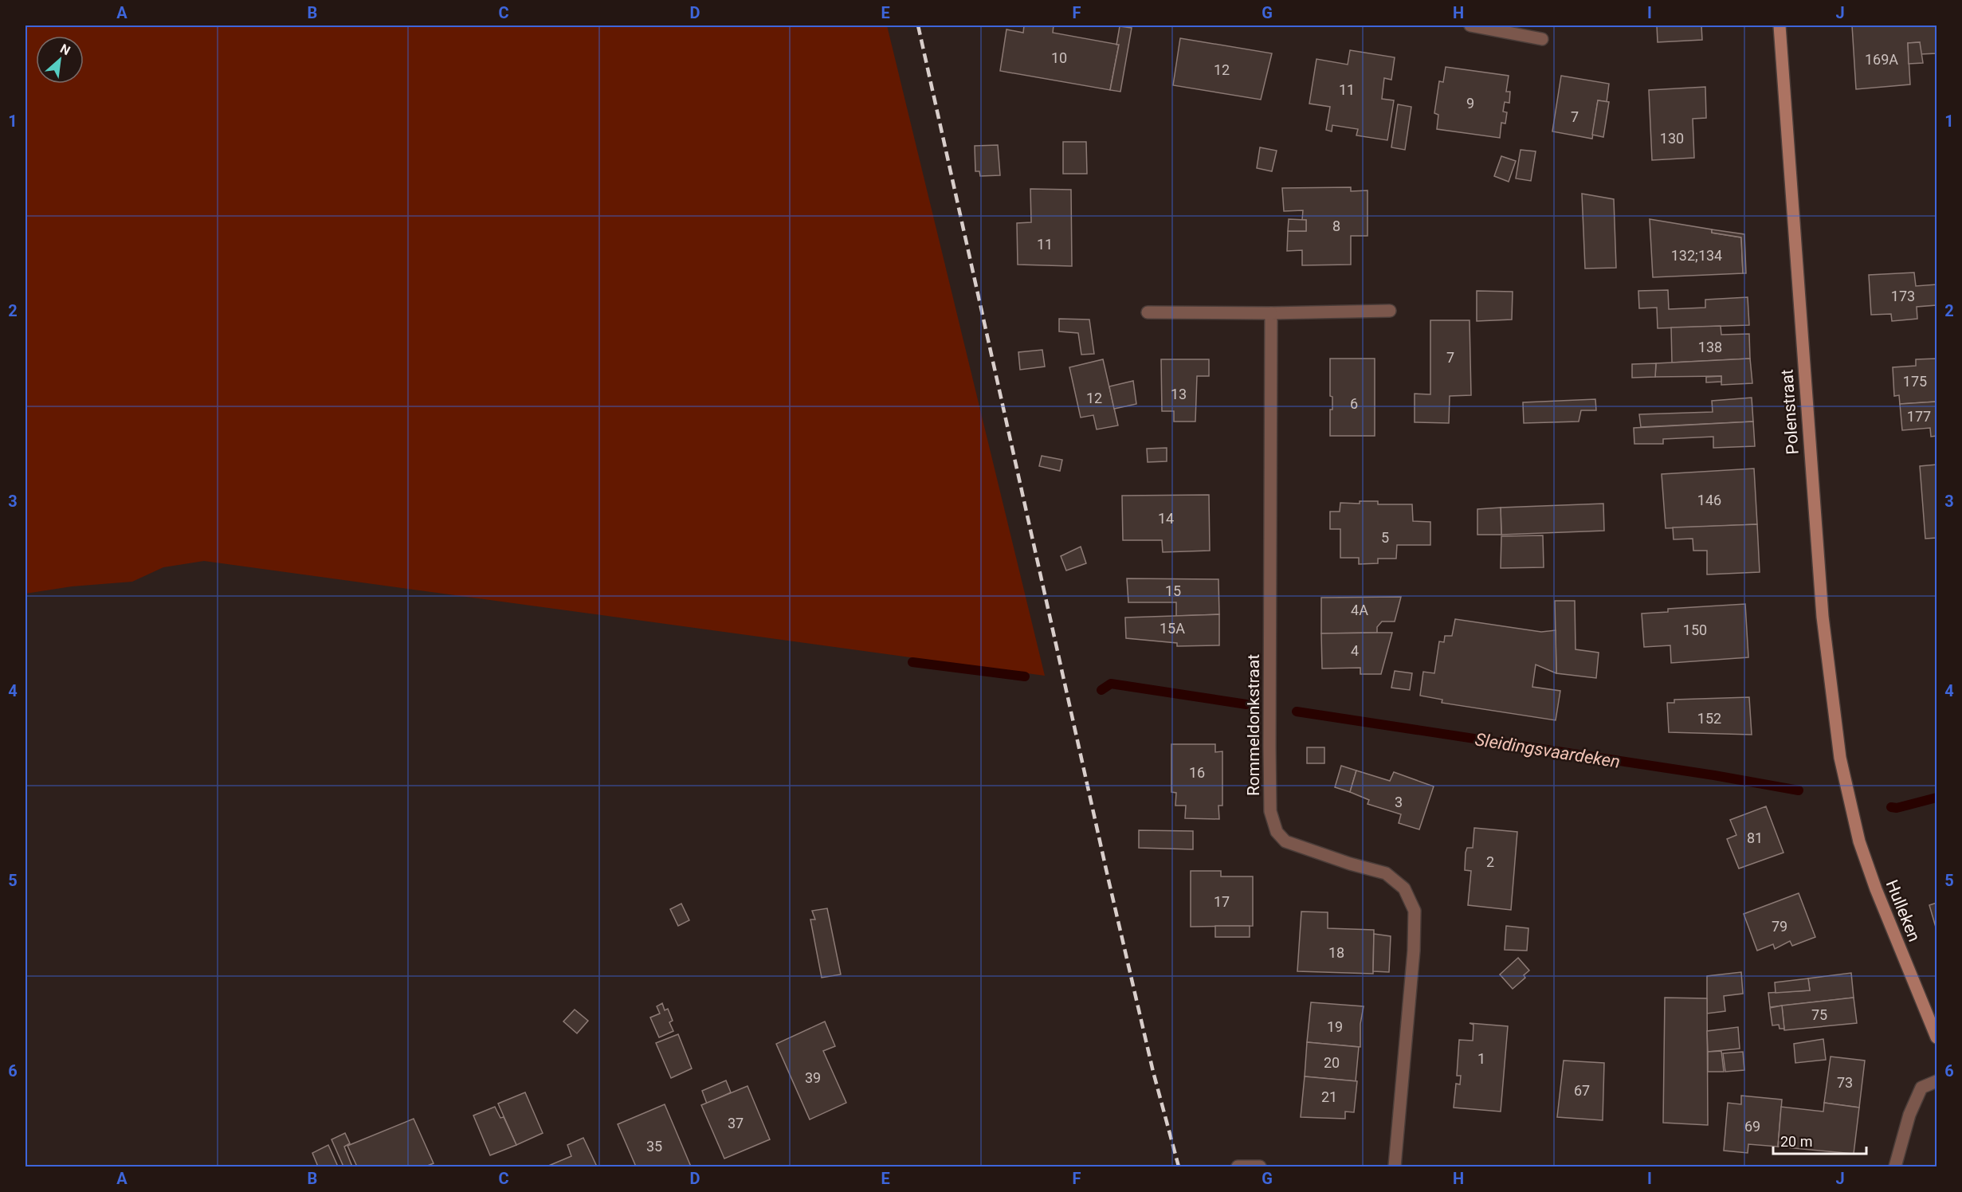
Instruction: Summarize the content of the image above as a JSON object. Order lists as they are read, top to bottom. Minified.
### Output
{"streets":{"main road":["Polenstraat","Hulleken"],"street":["Rommeldonkstraat"]},"crossings":[["Polenstraat","Hulleken"]],"water":["Sleidingsvaardeken"],"house_numbers":["10","169A","12","11","9","7","130","8","11","132;134","173","138","7","175","13","12","6","177","146","14","5","15","4A","15A","150","4","152","16","3","81","2","17","79","18","75","19","1","20","39","73","67","21","37","69","35"],"scale_bar":"20 m","north":"top right","grid":{"columns":["A","B","C","D","E","F","G","H","I","J"],"rows":["1","2","3","4","5","6"]}}
